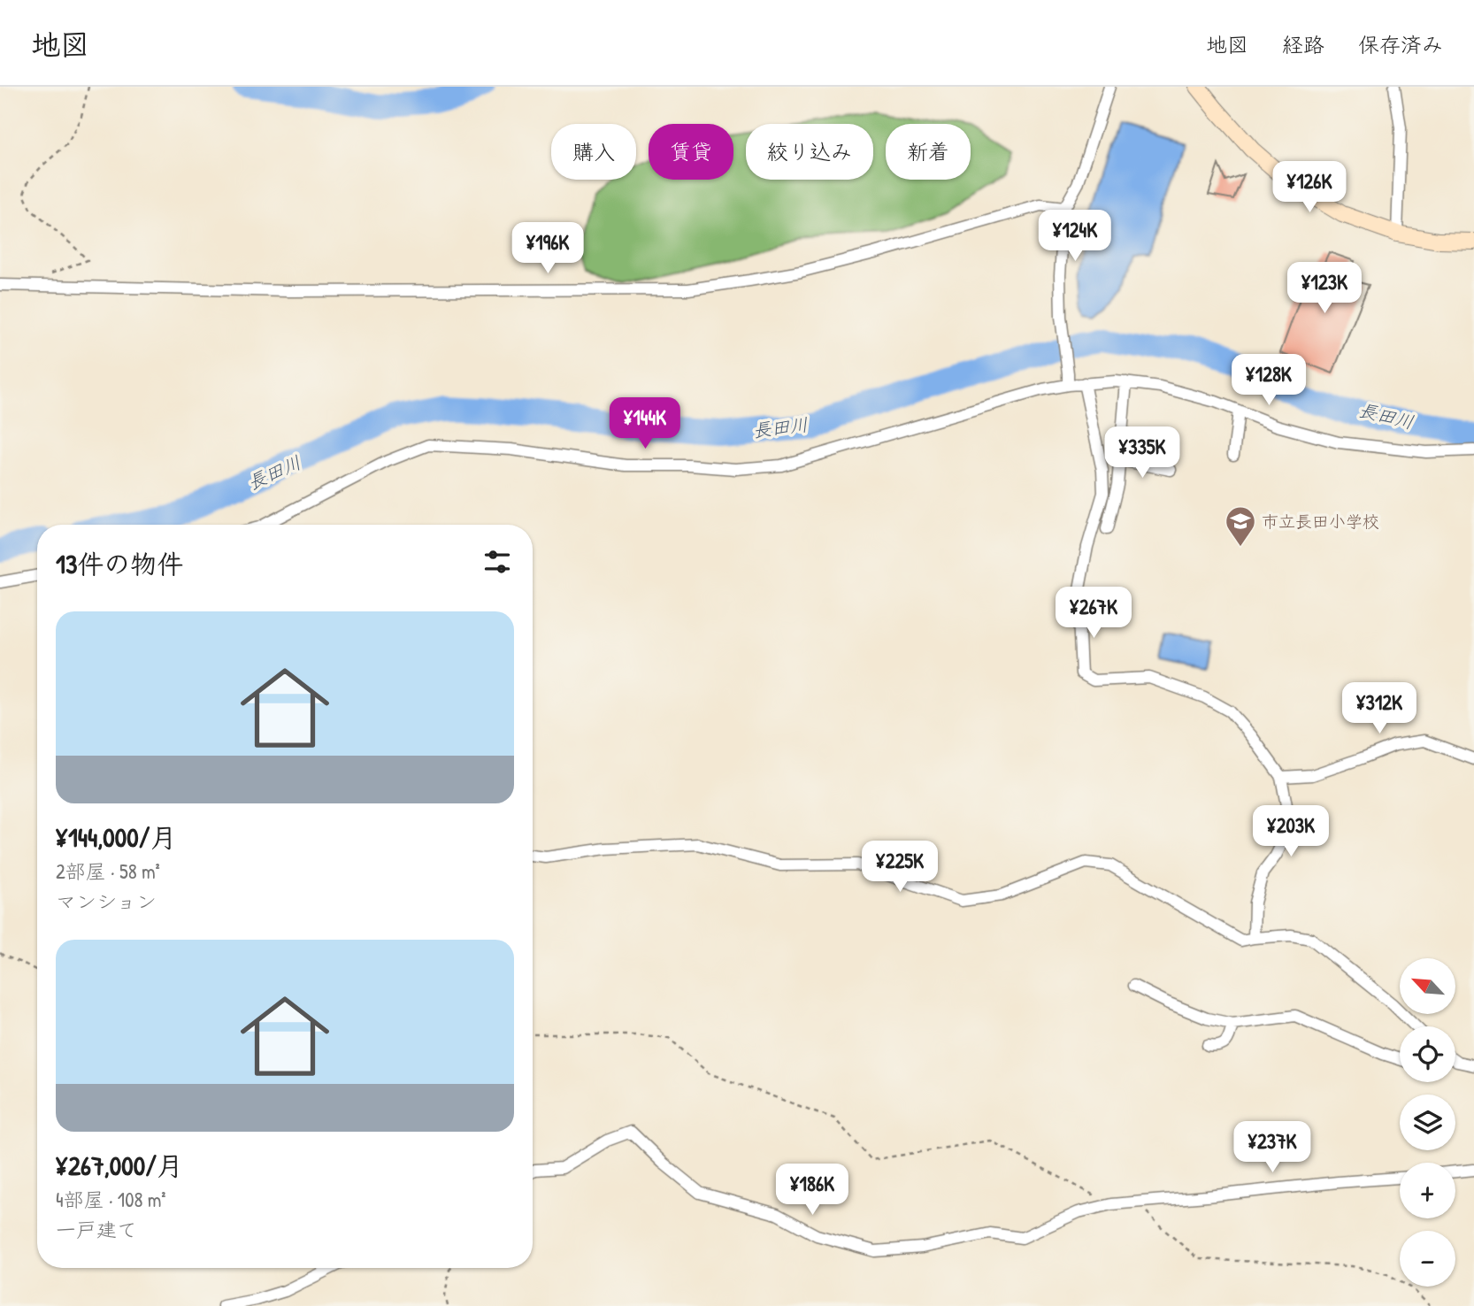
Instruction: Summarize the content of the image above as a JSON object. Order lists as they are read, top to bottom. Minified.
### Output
{"water":["長田川"],"places":{"school or university":["市立長田小学校"]},"north":"top left","page":{"header":"地図","nav":["地図","経路","保存済み"],"chip":["購入","賃貸","絞り込み","新着"],"price":["¥126K","¥124K","¥196K","¥123K","¥128K","¥144K","¥335K","¥267K","¥312K","¥203K","¥225K","¥237K","¥186K"],"heading":"13件の物件","list":[{"name":"¥144,000/月","note":"2部屋 · 58 m² · マンション"},{"name":"¥267,000/月","note":"4部屋 · 108 m² · 一戸建て"}],"map_buttons":["+","−"]}}
